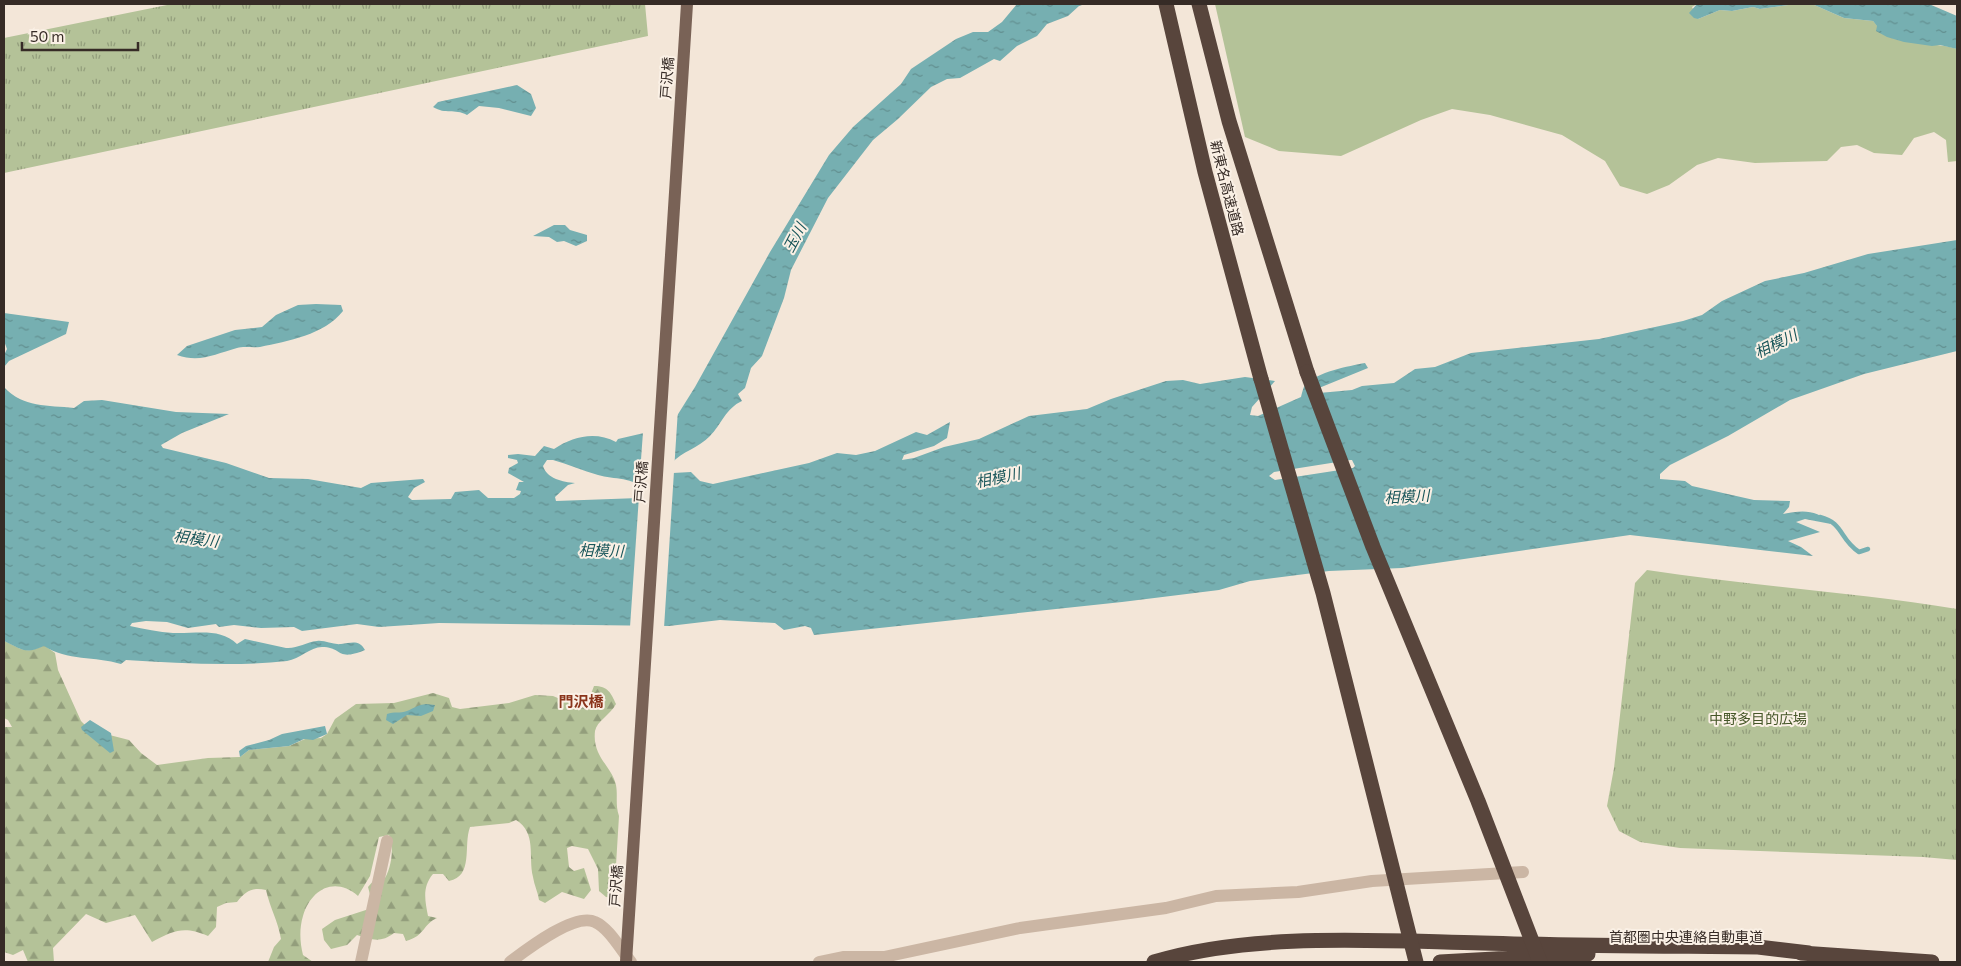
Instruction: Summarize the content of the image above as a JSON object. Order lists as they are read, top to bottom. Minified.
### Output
{"streets":{"highway":["新東名高速道路","首都圏中央連絡自動車道"],"main road":["戸沢橋"]},"districts":["門沢橋"],"water":["玉川","相模川"],"parks":["中野多目的広場"],"scale_bar":"50 m"}
